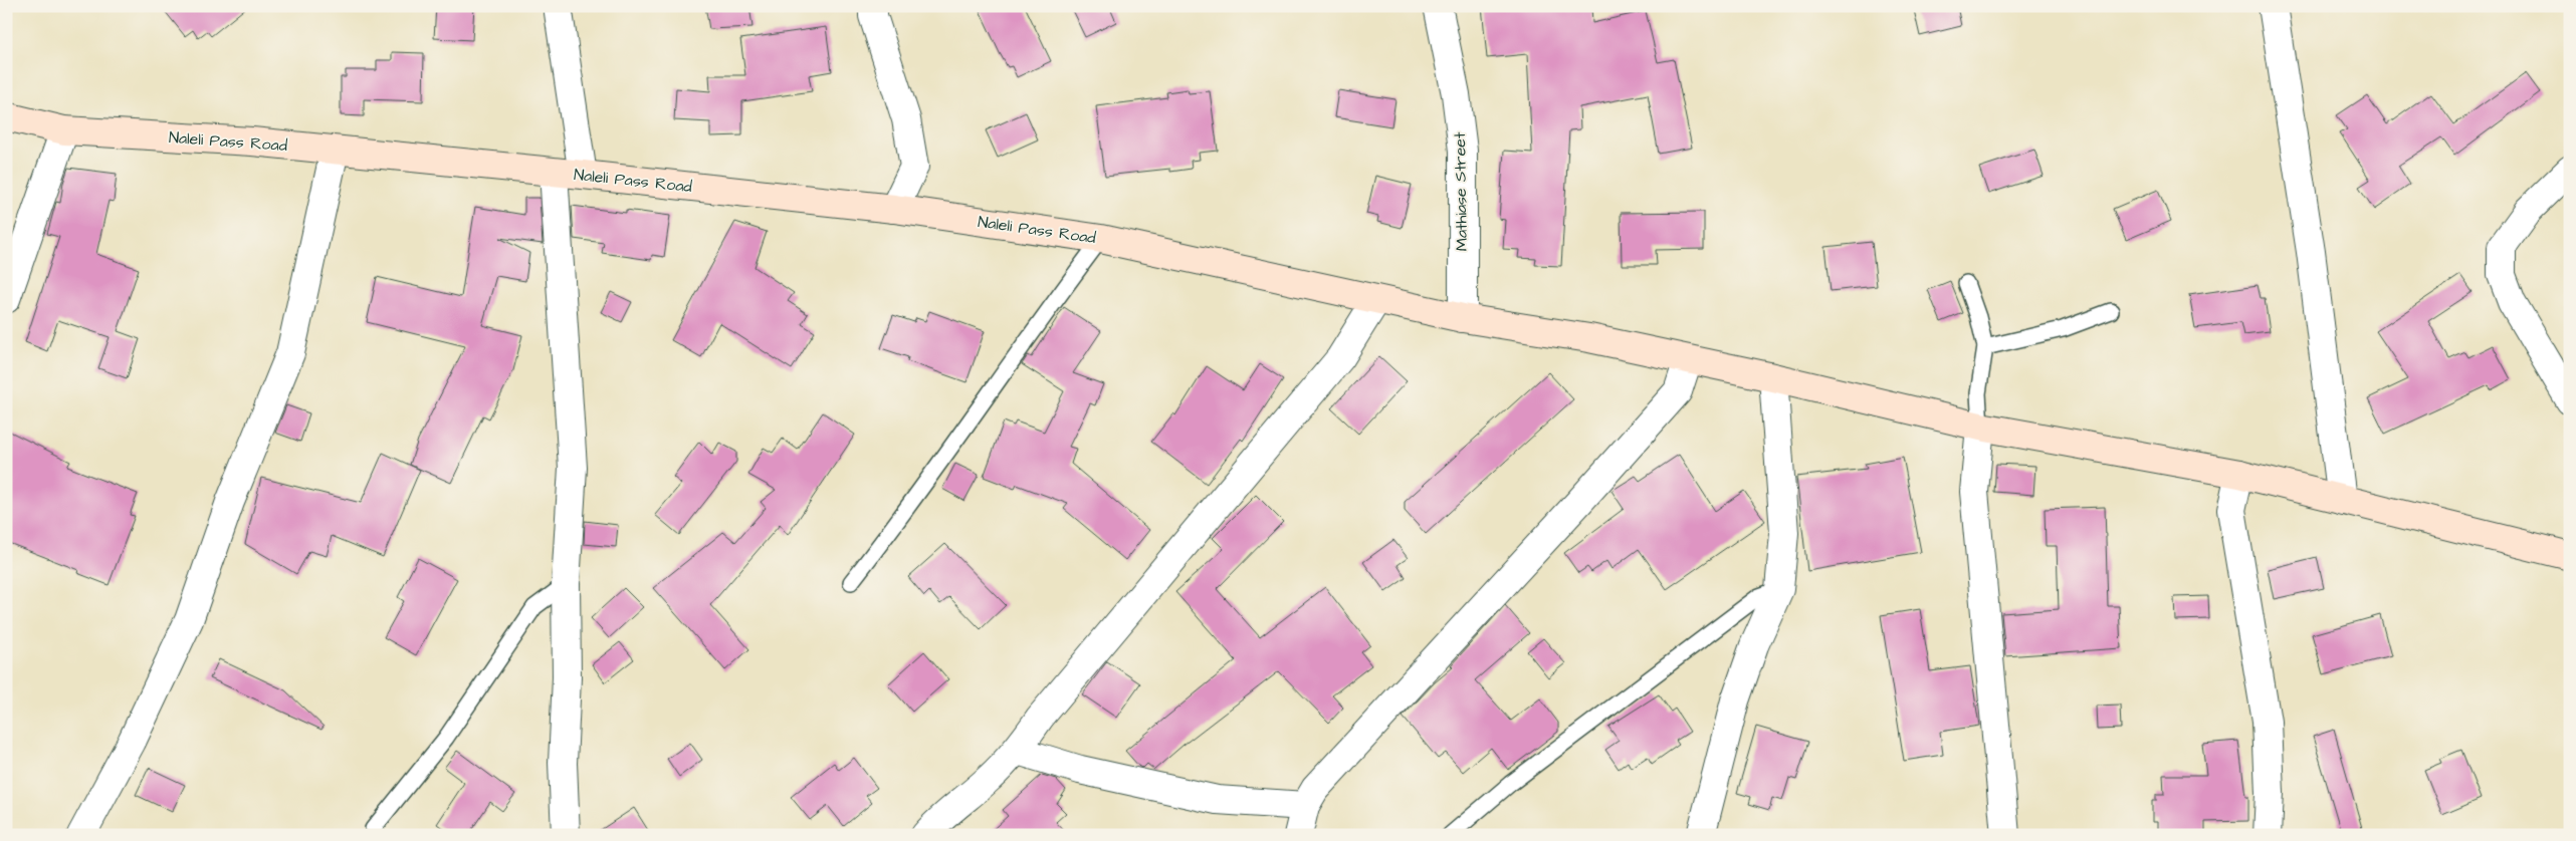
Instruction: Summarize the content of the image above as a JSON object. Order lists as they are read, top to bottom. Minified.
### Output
{"streets":{"main road":["Naleli Pass Road"],"street":["Mathiase Street"]},"crossings":[["Naleli Pass Road","Mathiase Street"]]}
